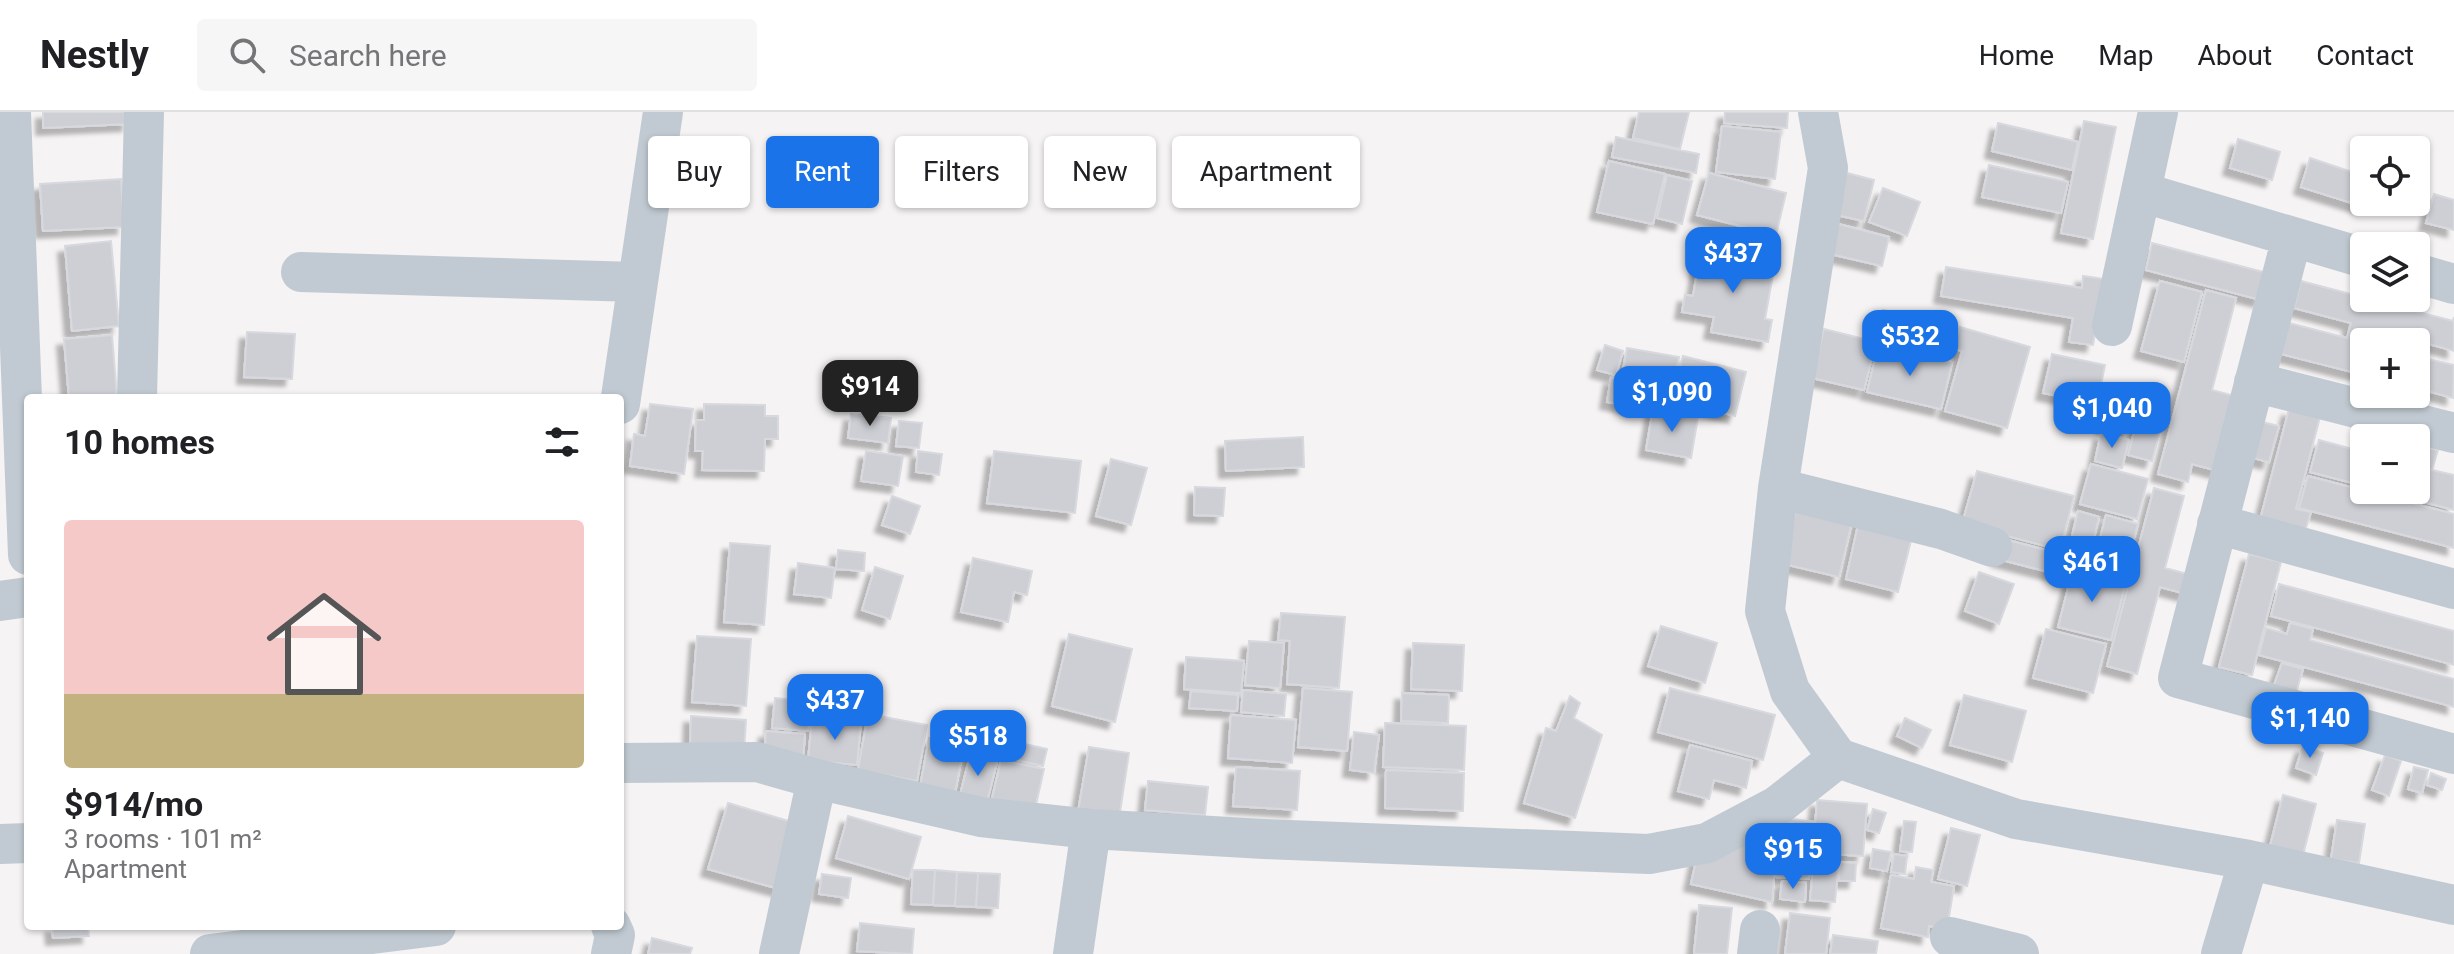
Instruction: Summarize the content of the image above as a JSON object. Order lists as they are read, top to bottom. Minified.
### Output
{"page":{"header":"Nestly","search":"Search here","nav":["Home","Map","About","Contact"],"map_buttons":["+","−"],"chip":["Buy","Rent","Filters","New","Apartment"],"price":["$437","$532","$914","$1,090","$1,040","$461","$437","$1,140","$518","$915"],"heading":"10 homes","list":[{"name":"$914/mo","note":"3 rooms · 101 m² · Apartment"}]}}
